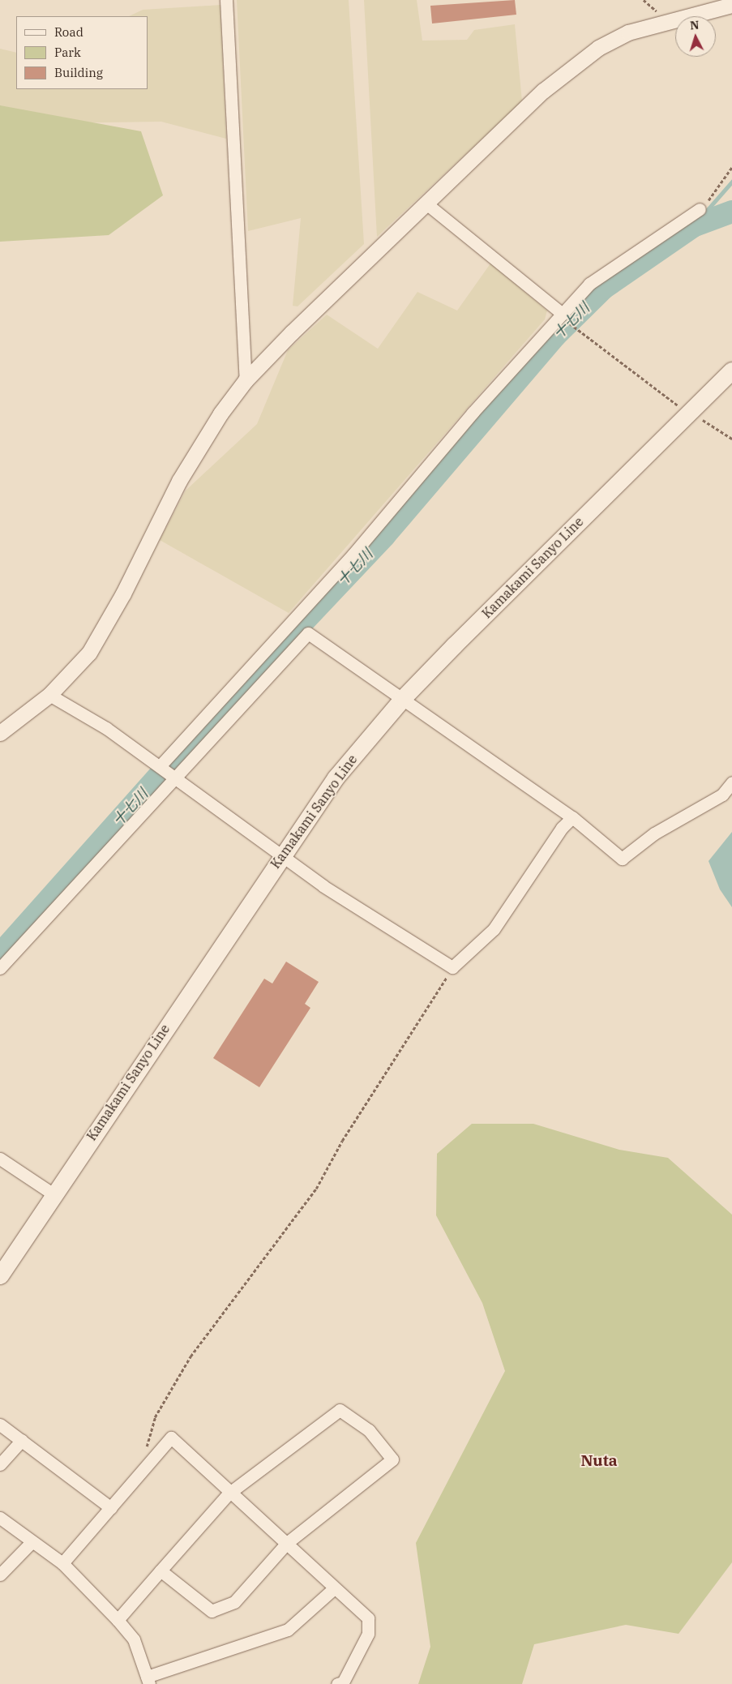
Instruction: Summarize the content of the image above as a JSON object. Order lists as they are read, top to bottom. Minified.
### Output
{"streets":{"main road":["Kamakami Sanyo Line"]},"districts":["Nuta"],"water":["十七川"],"legend":["Road","Park","Building"],"north":"top"}
